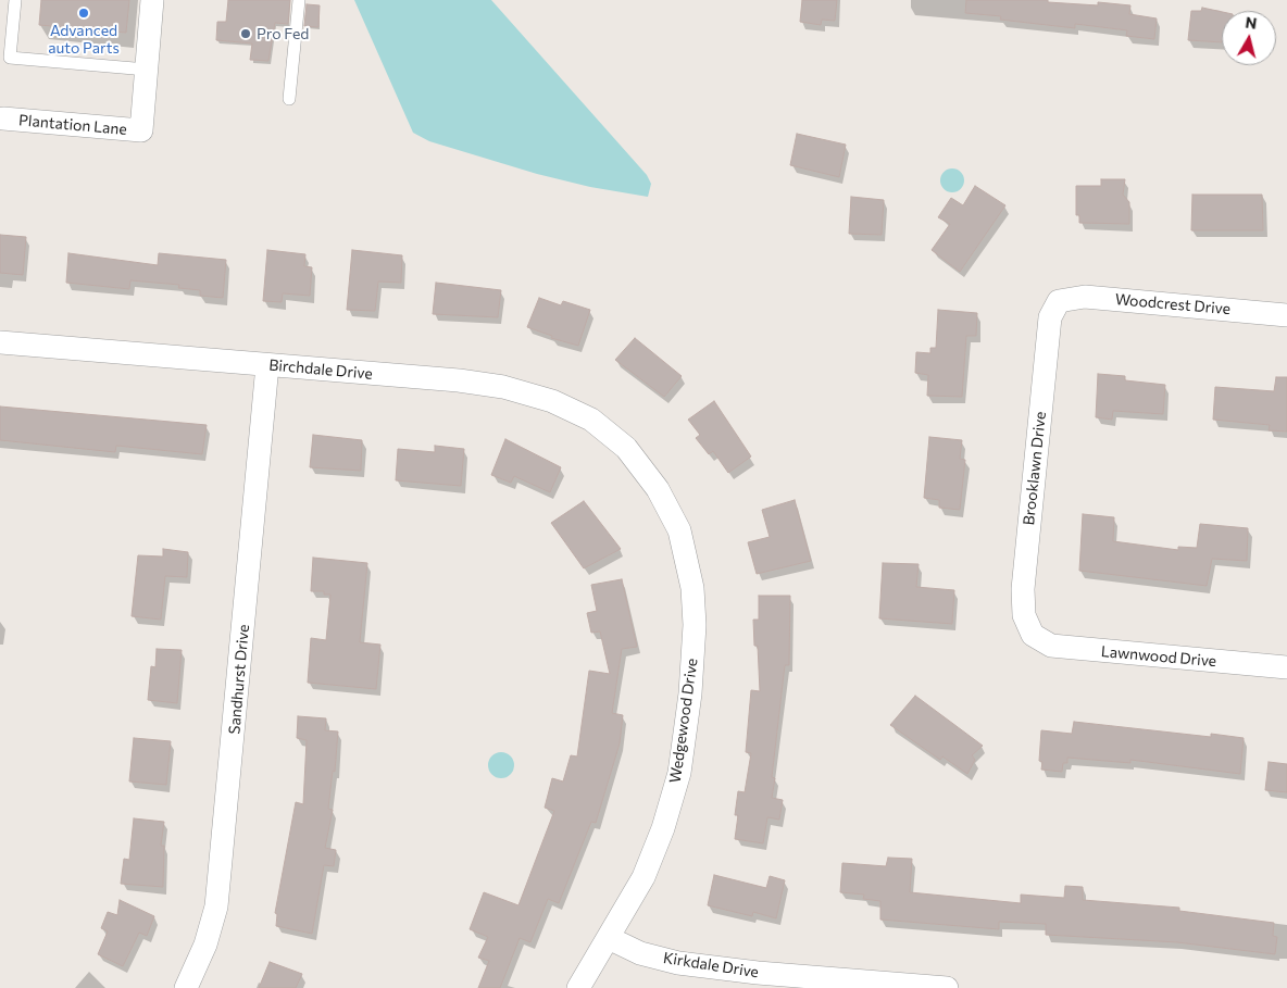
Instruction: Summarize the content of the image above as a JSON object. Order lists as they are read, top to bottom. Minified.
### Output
{"streets":{"street":["Plantation Lane","Woodcrest Drive","Birchdale Drive","Brooklawn Drive","Lawnwood Drive","Sandhurst Drive","Wedgewood Drive","Kirkdale Drive"]},"crossings":[["Woodcrest Drive","Brooklawn Drive"],["Birchdale Drive","Sandhurst Drive"],["Birchdale Drive","Wedgewood Drive"],["Brooklawn Drive","Lawnwood Drive"],["Wedgewood Drive","Kirkdale Drive"]],"places":["Advanced auto Parts","Pro Fed"],"north":"top"}
